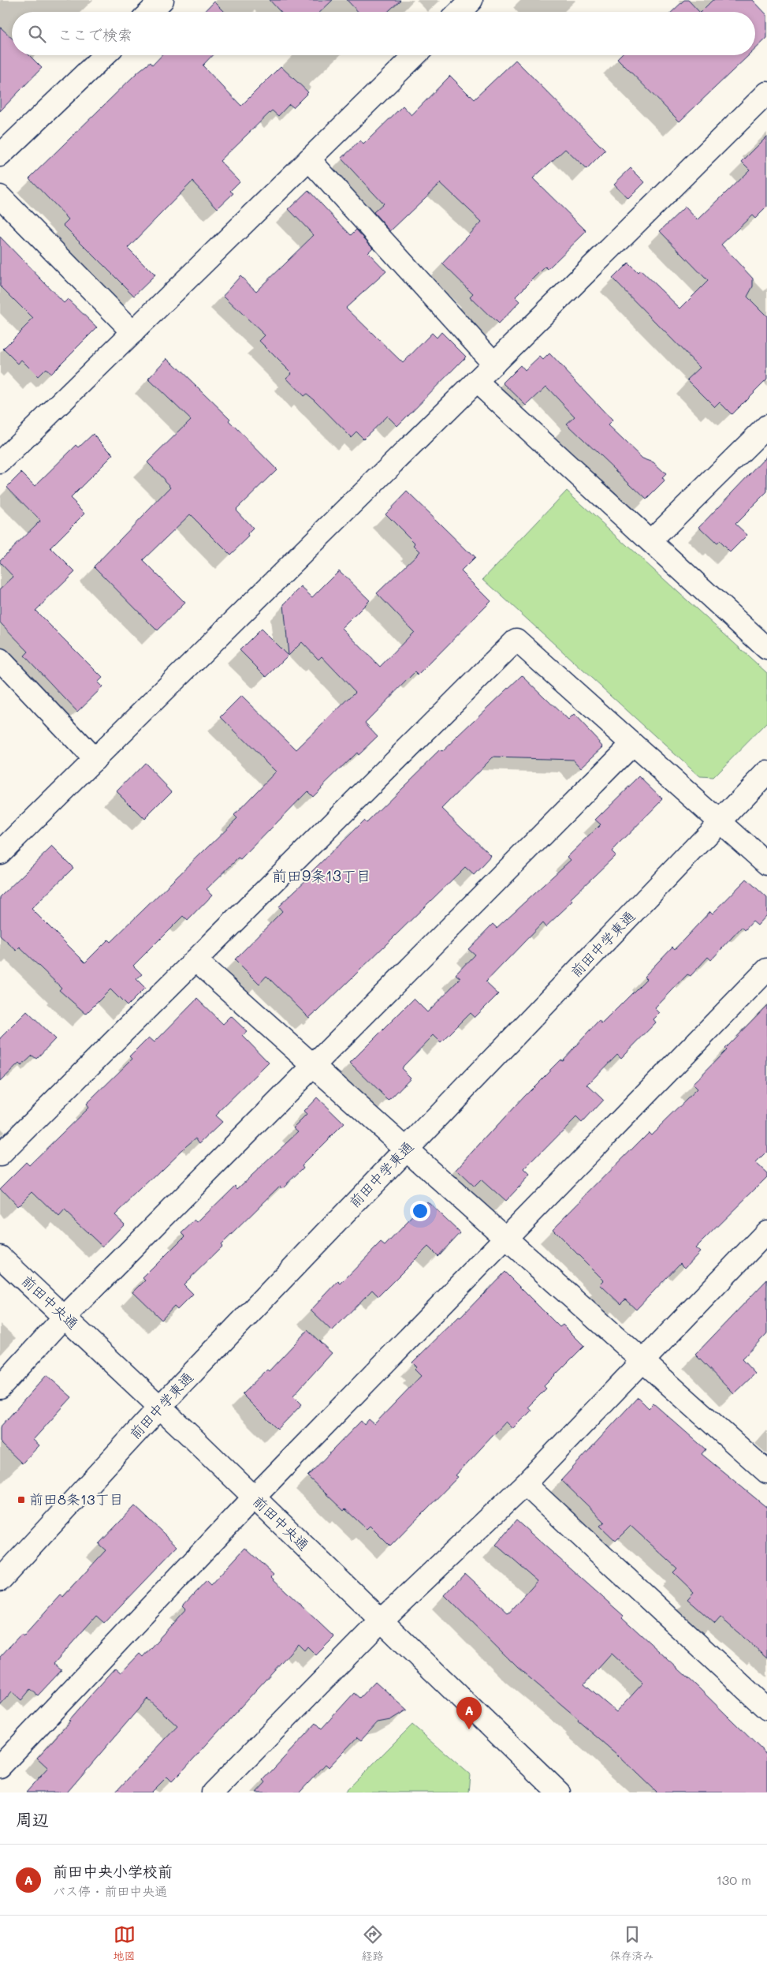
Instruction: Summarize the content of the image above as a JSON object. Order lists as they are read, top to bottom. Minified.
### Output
{"streets":{"street":["前田中学東通","前田中央通"]},"crossings":[["前田中学東通","前田中央通"]],"districts":["前田9条13丁目"],"places":{"transit":["前田8条13丁目"]},"page":{"search":"ここで検索","pins":"A","heading":"周辺","list":[{"mark":"A","name":"前田中央小学校前","note":"バス停 · 前田中央通","value":"130 m"}],"nav":["地図","経路","保存済み"]}}
